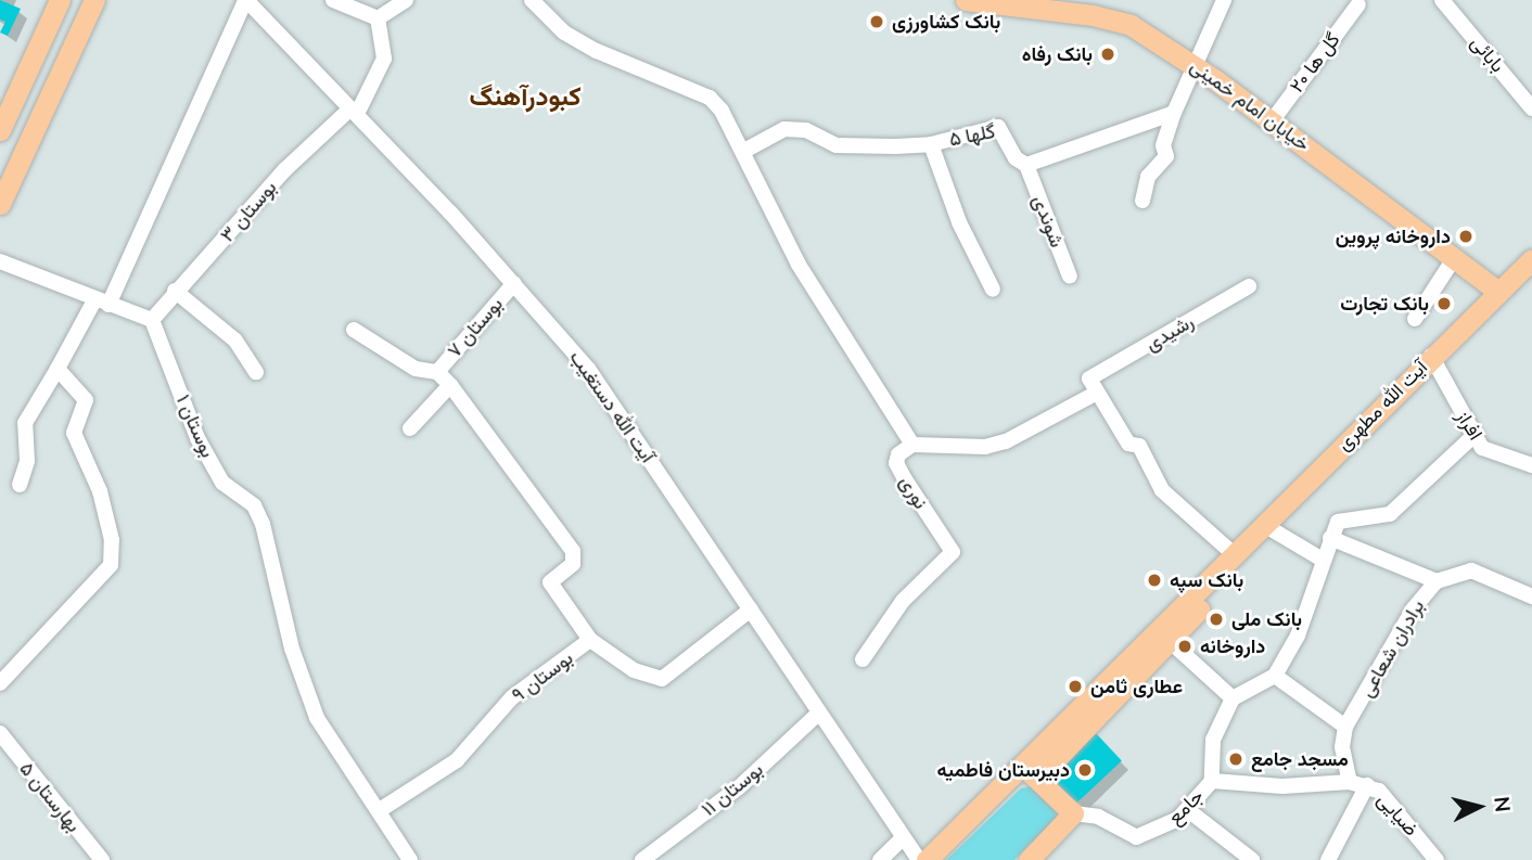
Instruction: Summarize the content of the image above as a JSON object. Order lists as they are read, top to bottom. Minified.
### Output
{"streets":{"main road":["خیابان امام خمینی","آیت الله مطهری"],"street":["بابائی","گل ها ۲۰","گلها ۵","بوستان ۳","شوندی","بوستان ۷","رشیدی","آیت الله دستغیب","افراز","بوستان ۱","نوری","برادران شعاعی","بوستان ۹","بوستان ۱۱","بهارستان ۵","جامع","ضیایی"]},"crossings":[["گل ها ۲۰","خیابان امام خمینی"],["خیابان امام خمینی","آیت الله مطهری"],["گلها ۵","شوندی"],["بوستان ۳","آیت الله دستغیب"],["بوستان ۳","بوستان ۱"],["بوستان ۷","آیت الله دستغیب"],["رشیدی","نوری"],["آیت الله مطهری","افراز"],["آیت الله دستغیب","بوستان ۹"],["آیت الله دستغیب","بوستان ۱۱"],["بوستان ۱","بوستان ۹"],["جامع","ضیایی"]],"districts":["کبودرآهنگ"],"places":["بانک کشاورزی","بانک رفاه","داروخانه پروین","بانک تجارت","بانک سپه","بانک ملی","داروخانه","عطاری ثامن","مسجد جامع","دبیرستان فاطمیه"],"north":"right"}
